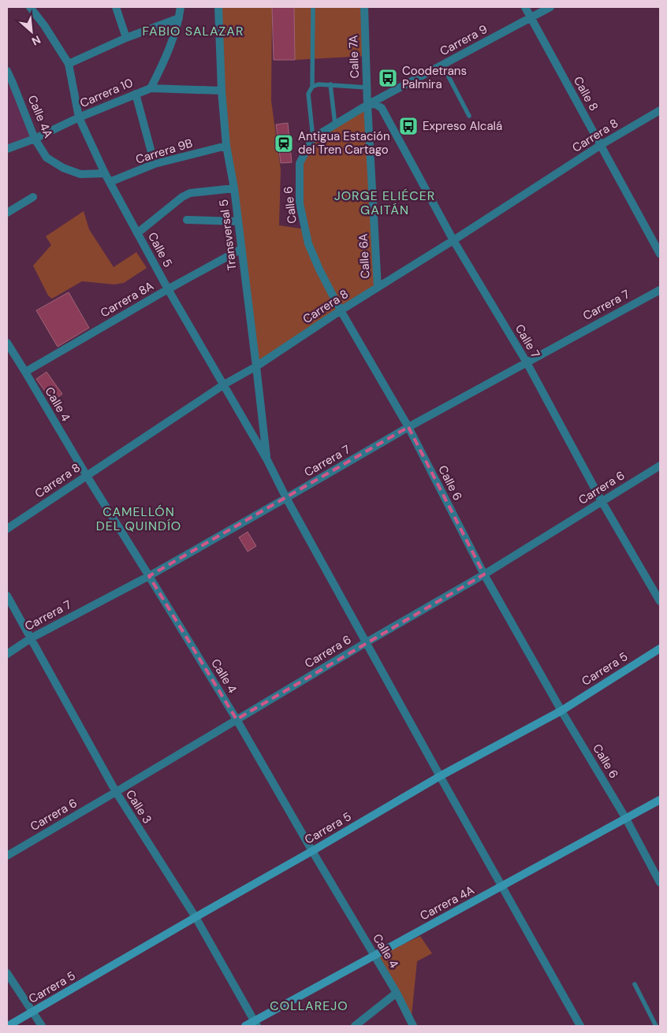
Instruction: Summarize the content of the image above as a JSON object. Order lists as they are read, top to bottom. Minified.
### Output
{"streets":{"main road":["Carrera 5","Carrera 4A"],"street":["Carrera 9","Calle 7A","Carrera 10","Calle 8","Calle 4A","Carrera 8","Carrera 9B","Calle 6","Transversal 5","Calle 5","Calle 6A","Carrera 8A","Carrera 7","Calle 7","Calle 4","Carrera 6","Calle 3"]},"crossings":[["Carrera 9","Calle 7A"],["Carrera 9","Calle 8"],["Carrera 9","Calle 6A"],["Carrera 9","Calle 7"],["Calle 7A","Calle 6A"],["Calle 7A","Calle 7"],["Carrera 10","Calle 4A"],["Carrera 10","Transversal 5"],["Carrera 10","Calle 5"],["Calle 8","Carrera 8"],["Calle 4A","Calle 5"],["Carrera 8","Calle 6"],["Carrera 8","Transversal 5"],["Carrera 8","Calle 5"],["Carrera 8","Calle 6A"],["Carrera 8","Calle 7"],["Carrera 8","Calle 4"],["Carrera 9B","Transversal 5"],["Carrera 9B","Calle 5"],["Calle 6","Carrera 7"],["Calle 6","Carrera 6"],["Calle 6","Carrera 5"],["Calle 6","Carrera 4A"],["Transversal 5","Calle 5"],["Transversal 5","Carrera 8A"],["Calle 5","Carrera 8A"],["Calle 5","Carrera 7"],["Calle 5","Carrera 6"],["Calle 5","Carrera 5"],["Calle 5","Carrera 4A"],["Calle 6A","Calle 7"],["Carrera 8A","Calle 4"],["Carrera 7","Calle 7"],["Carrera 7","Calle 4"],["Carrera 7","Calle 3"],["Calle 7","Carrera 6"],["Calle 4","Carrera 6"],["Calle 4","Carrera 5"],["Calle 4","Carrera 4A"],["Carrera 6","Calle 3"],["Carrera 5","Calle 3"],["Calle 3","Carrera 4A"]],"districts":["FABIO SALAZAR","JORGE ELIÉCER GAITÁN","CAMELLÓN DEL QUINDÍO","COLLAREJO"],"places":{"bus stop":["Coodetrans Palmira","Expreso Alcalá"],"station":["Antigua Estación del Tren Cartago"]},"north":"bottom right"}
